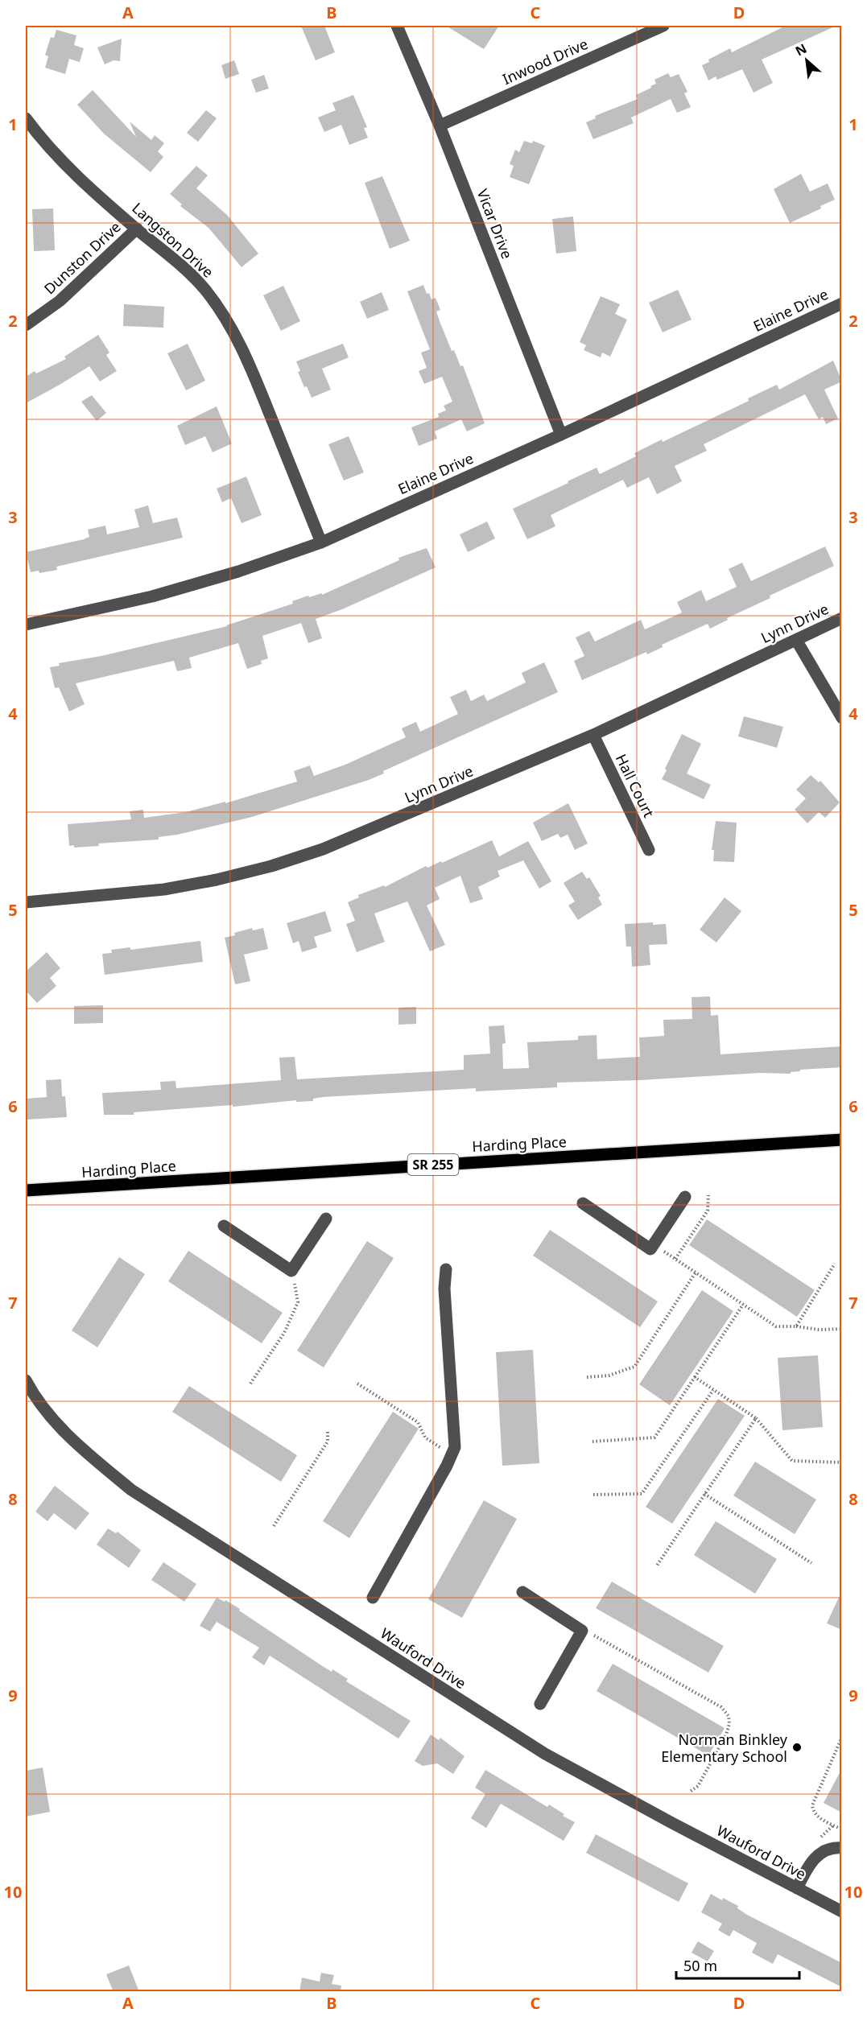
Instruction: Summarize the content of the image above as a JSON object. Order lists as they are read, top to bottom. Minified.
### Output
{"streets":{"main road":["Harding Place","SR 255"],"street":["Inwood Drive","Vicar Drive","Langston Drive","Dunston Drive","Elaine Drive","Lynn Drive","Hall Court","Wauford Drive"]},"crossings":[["Inwood Drive","Vicar Drive"],["Vicar Drive","Elaine Drive"],["Langston Drive","Dunston Drive"],["Langston Drive","Elaine Drive"],["Lynn Drive","Hall Court"]],"places":["Norman Binkley Elementary School"],"scale_bar":"50 m","north":"top left","grid":{"columns":["A","B","C","D"],"rows":["1","2","3","4","5","6","7","8","9","10"]}}
